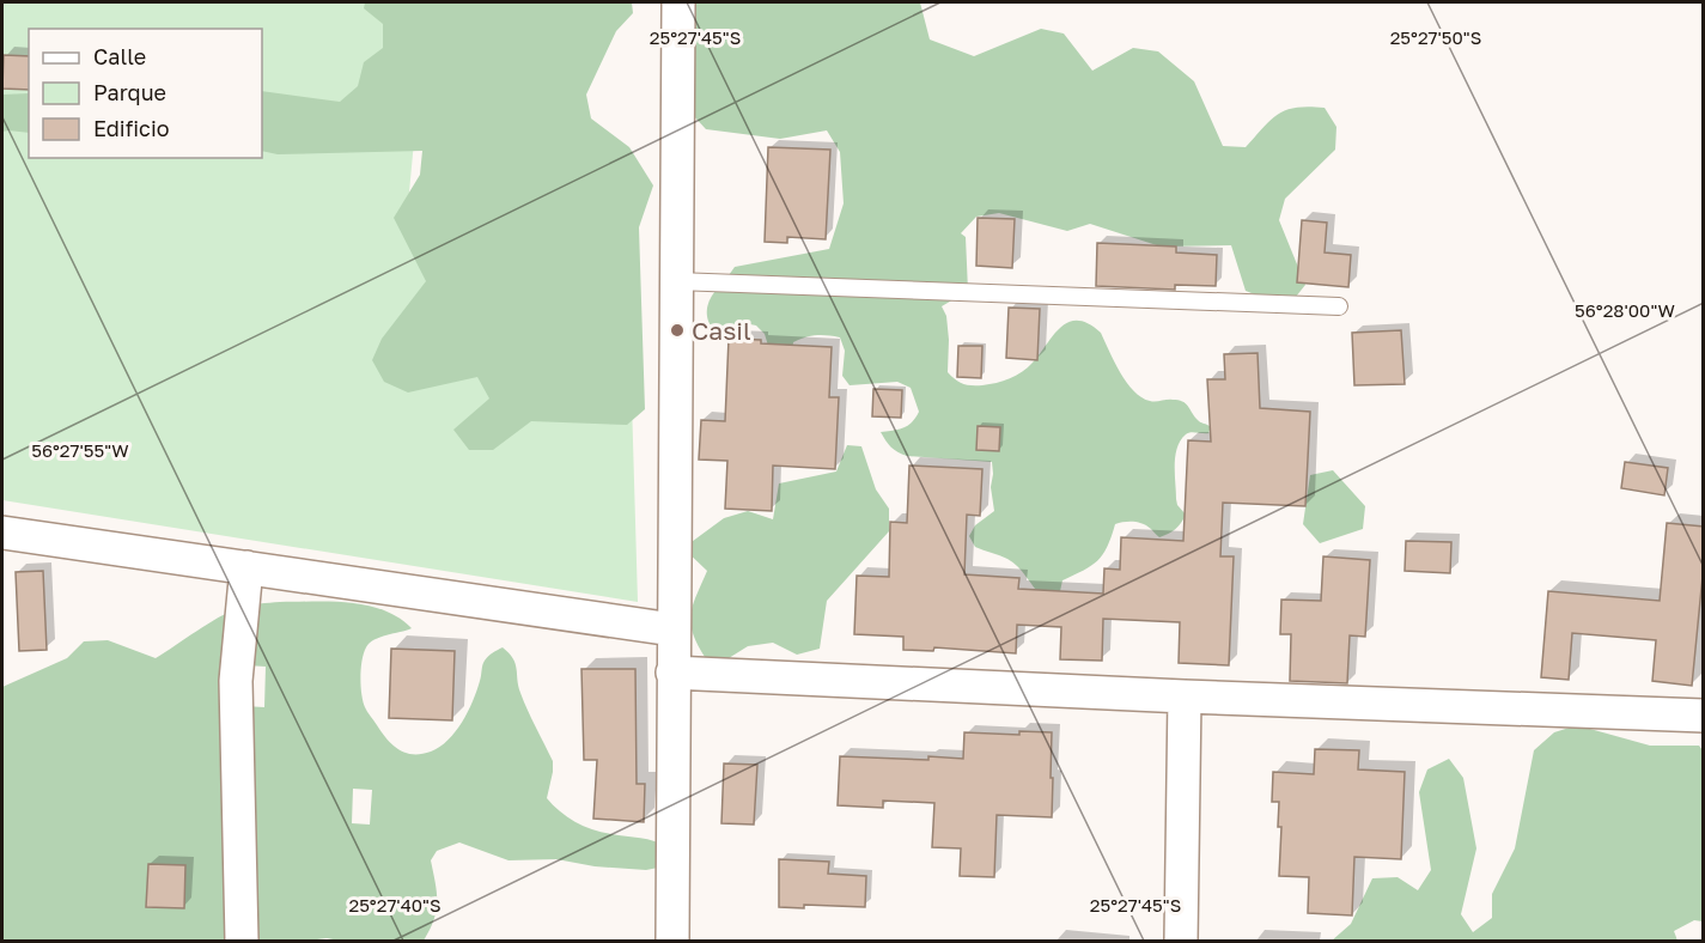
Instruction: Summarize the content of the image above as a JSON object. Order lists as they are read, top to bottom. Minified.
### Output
{"places":["Casil"],"legend":["Calle","Parque","Edificio"],"coordinates":["25°27'45\"S","25°27'50\"S","56°28'00\"W","56°27'55\"W","25°27'40\"S"]}
